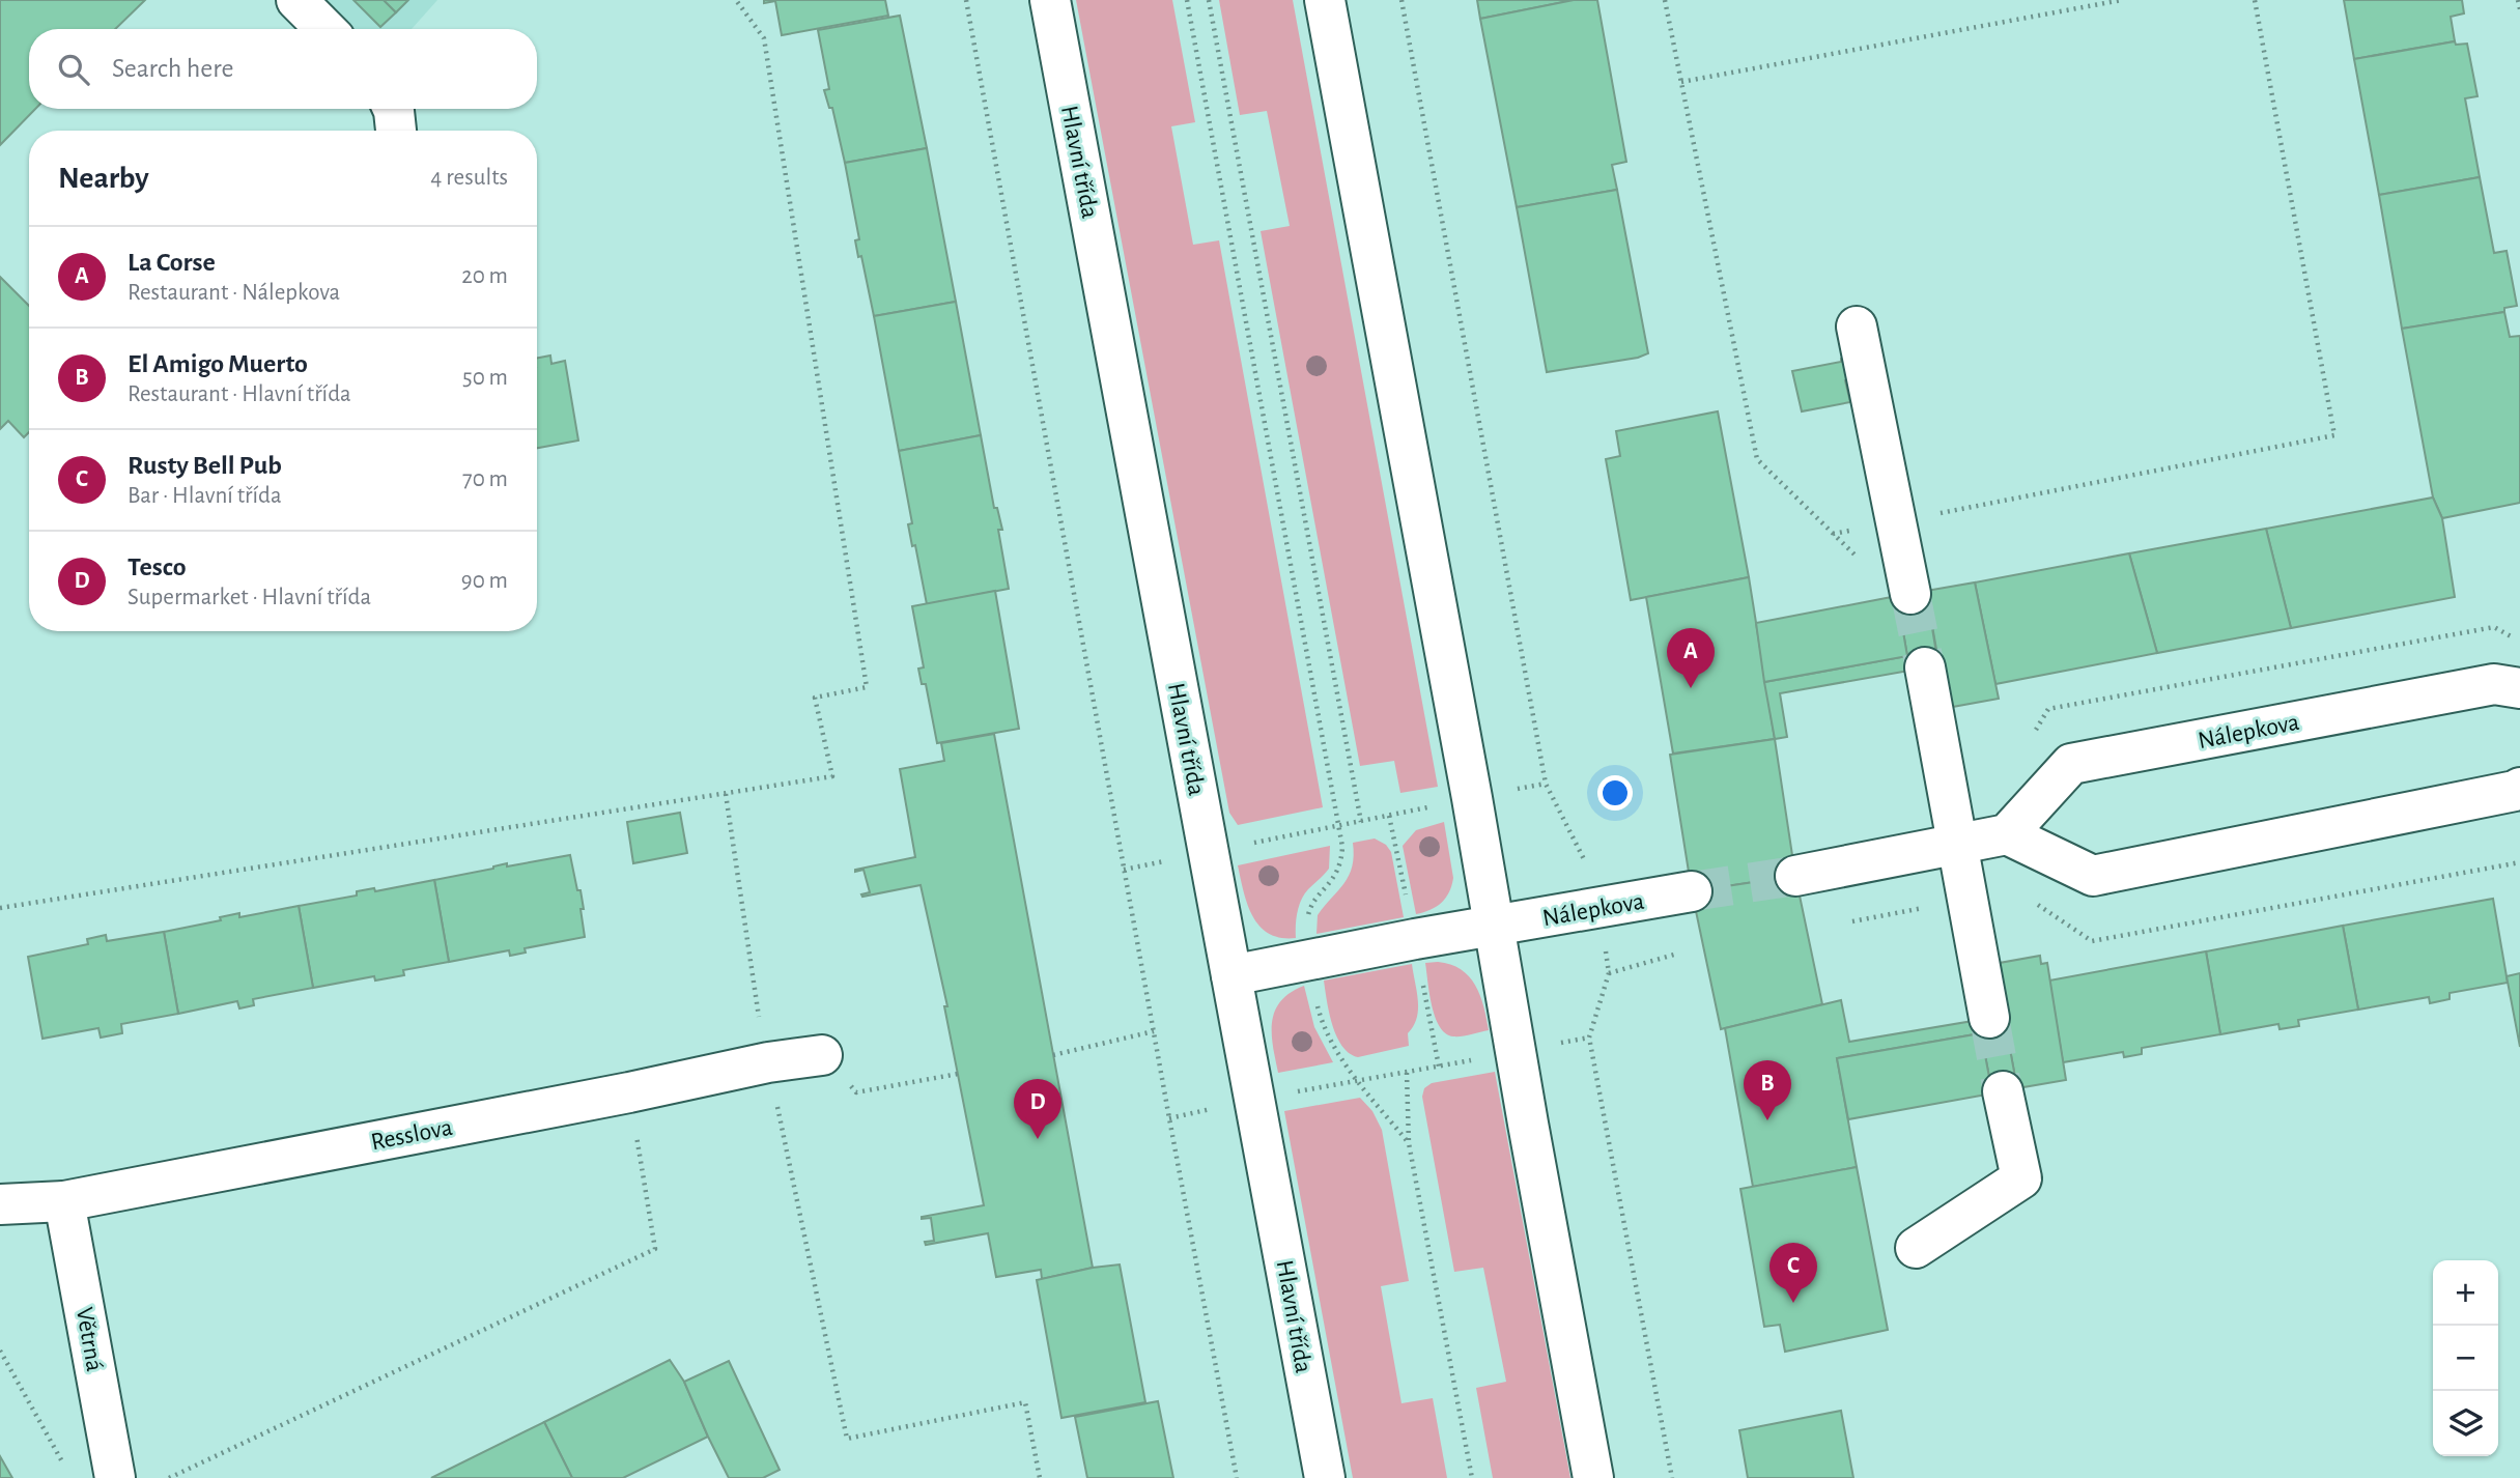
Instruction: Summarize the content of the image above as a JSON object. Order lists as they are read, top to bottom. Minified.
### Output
{"streets":{"street":["Hlavní třída","Nálepkova","Resslova","Větrná"]},"crossings":[["Hlavní třída","Nálepkova"],["Resslova","Větrná"]],"page":{"search":"Search here","heading":["Nearby","4 results"],"list":[{"mark":"A","name":"La Corse","note":"Restaurant · Nálepkova","value":"20 m"},{"mark":"B","name":"El Amigo Muerto","note":"Restaurant · Hlavní třída","value":"50 m"},{"mark":"C","name":"Rusty Bell Pub","note":"Bar · Hlavní třída","value":"70 m"},{"mark":"D","name":"Tesco","note":"Supermarket · Hlavní třída","value":"90 m"}],"pins":["A","B","D","C"],"map_buttons":["+","−"]}}
